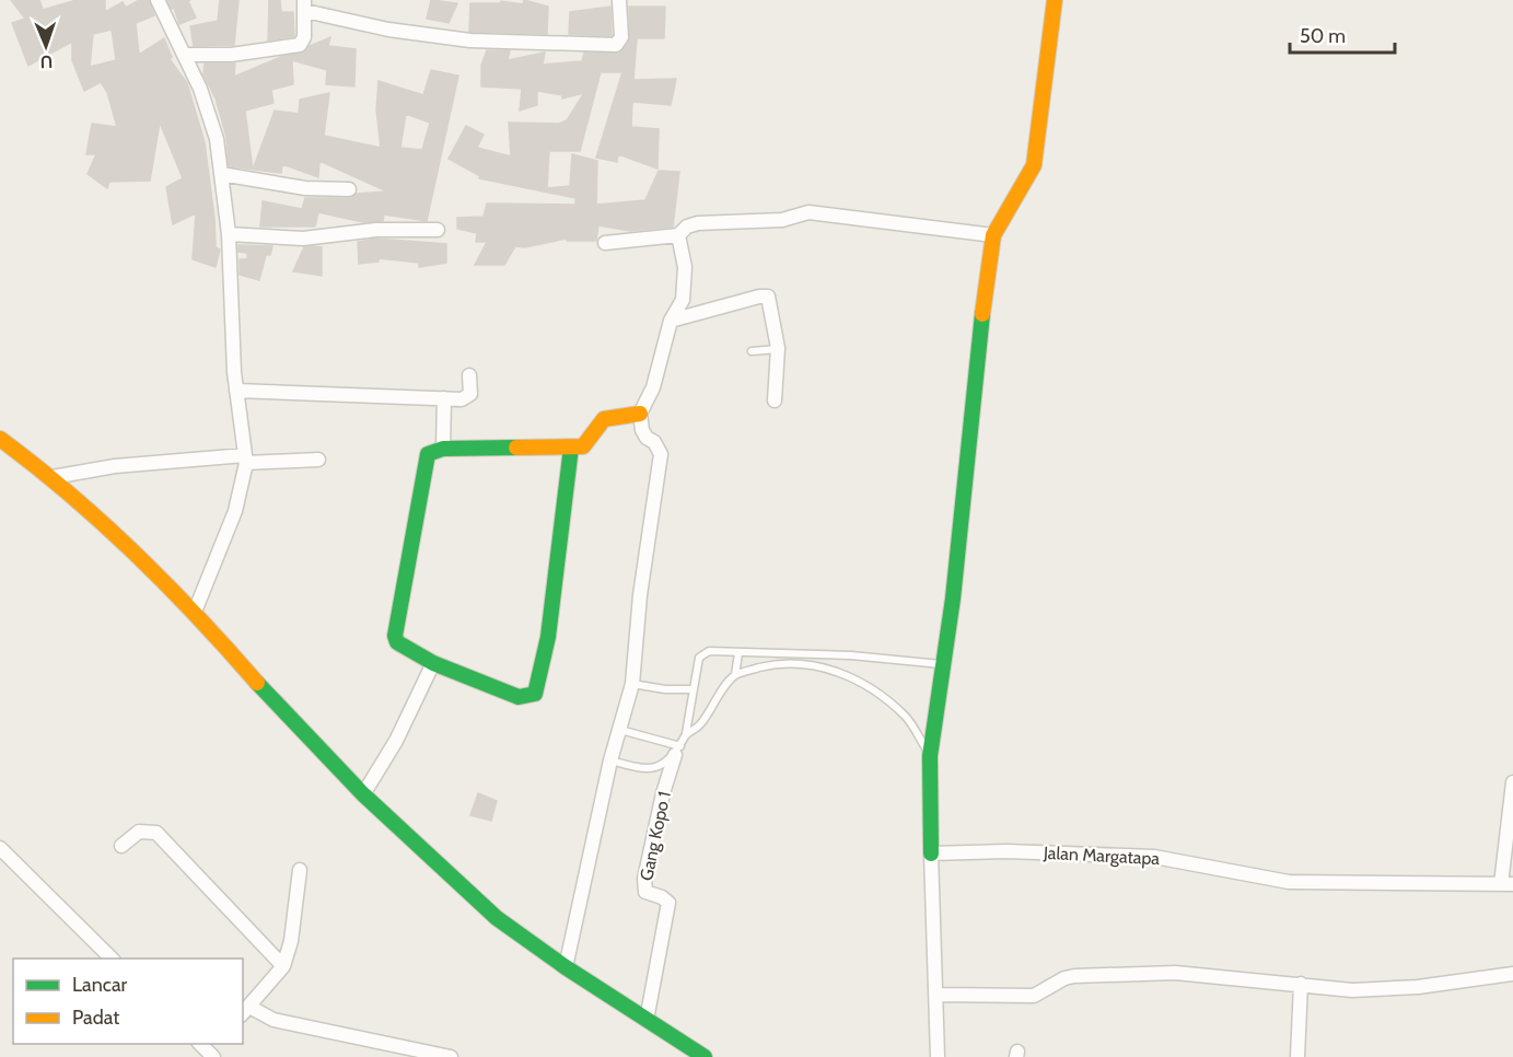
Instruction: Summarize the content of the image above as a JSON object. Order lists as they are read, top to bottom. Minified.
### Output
{"streets":{"street":["Gang Kopo 1","Jalan Margatapa"]},"legend":["Lancar","Padat"],"scale_bar":"50 m","north":"bottom"}
